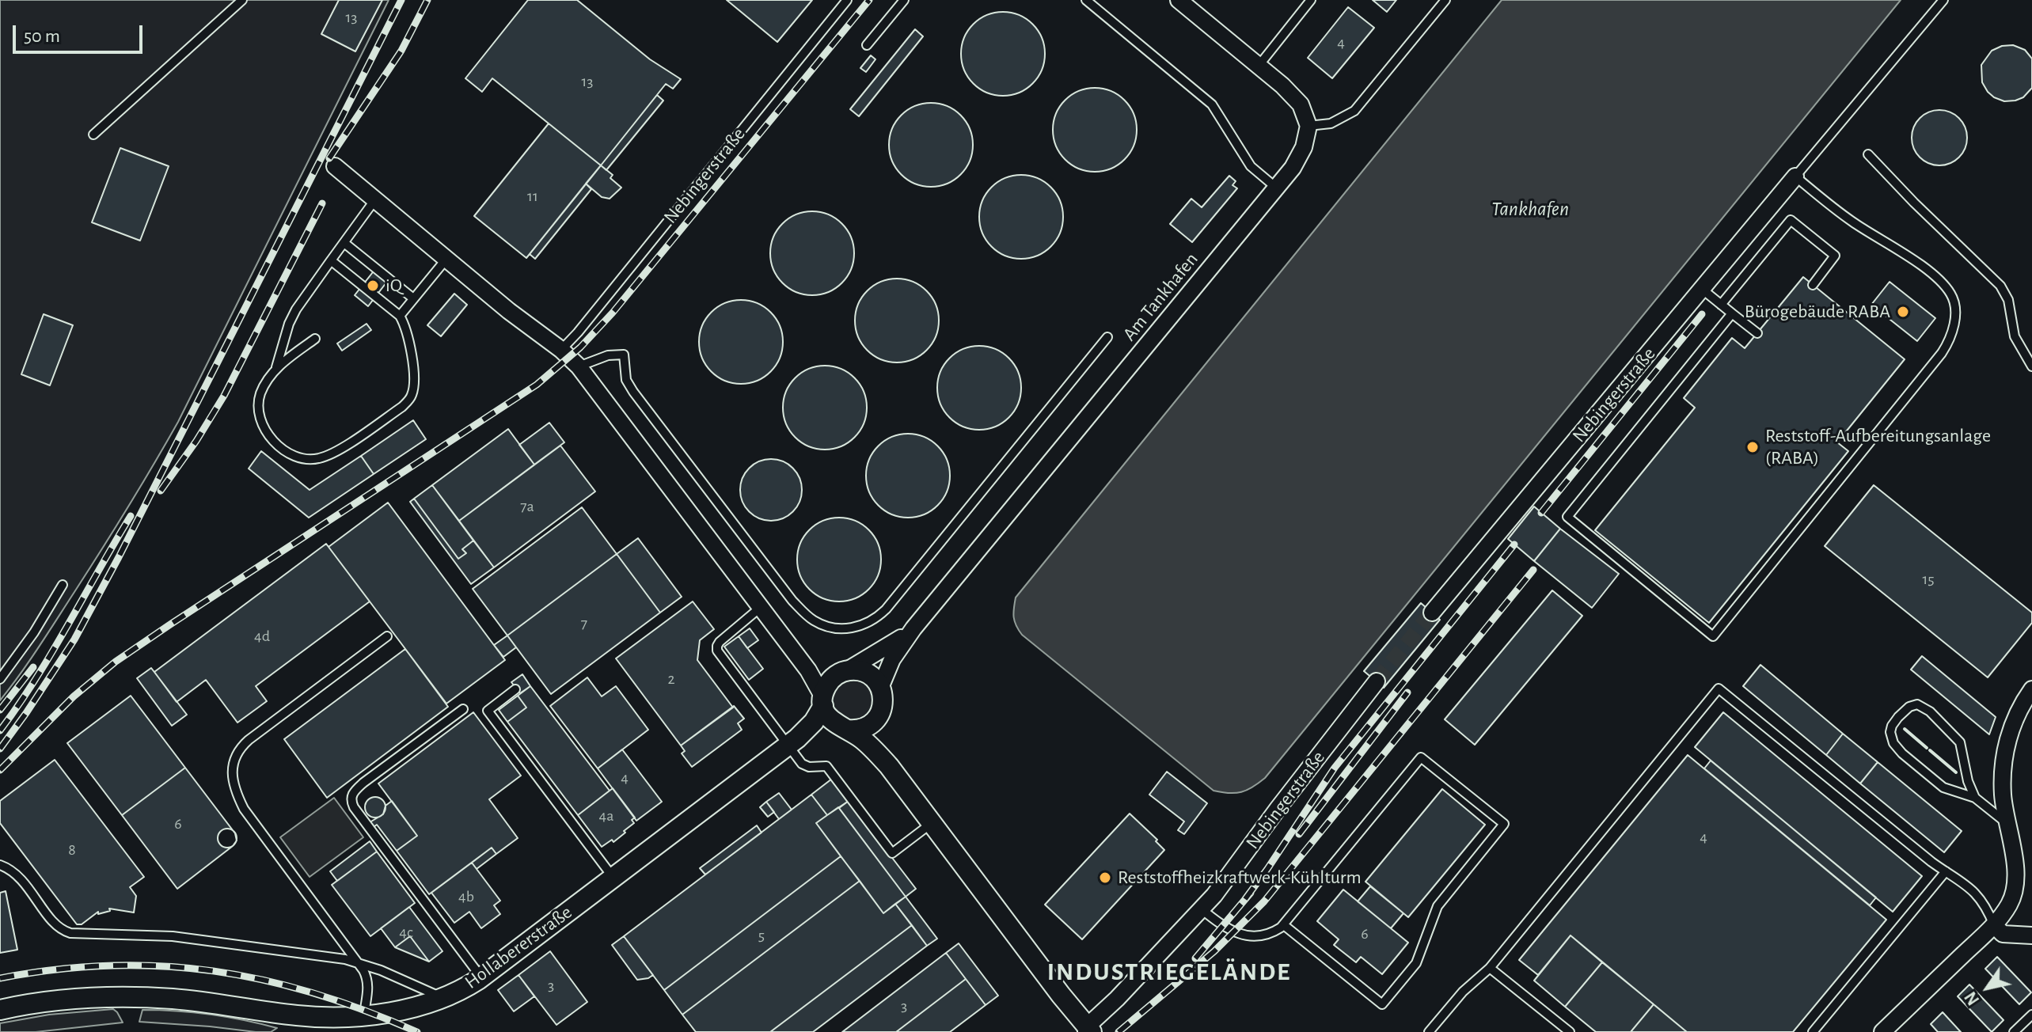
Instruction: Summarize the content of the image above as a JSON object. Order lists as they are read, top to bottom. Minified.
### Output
{"streets":{"street":["Nebingerstraße","Am Tankhafen","Hollabererstraße"]},"crossings":[["Nebingerstraße","Am Tankhafen"],["Nebingerstraße","Hollabererstraße"],["Am Tankhafen","Hollabererstraße"]],"districts":["INDUSTRIEGELÄNDE"],"water":["Tankhafen"],"places":["iQ","Bürogebäude RABA","Reststoff-Aufbereitungsanlage (RABA)","Reststoffheizkraftwerk-Kühlturm"],"house_numbers":["13","4","13","11","7a","15","7","4d","2","4","4a","6","4","8","4b","4c","6","5","3","3"],"scale_bar":"50 m","north":"bottom left"}
